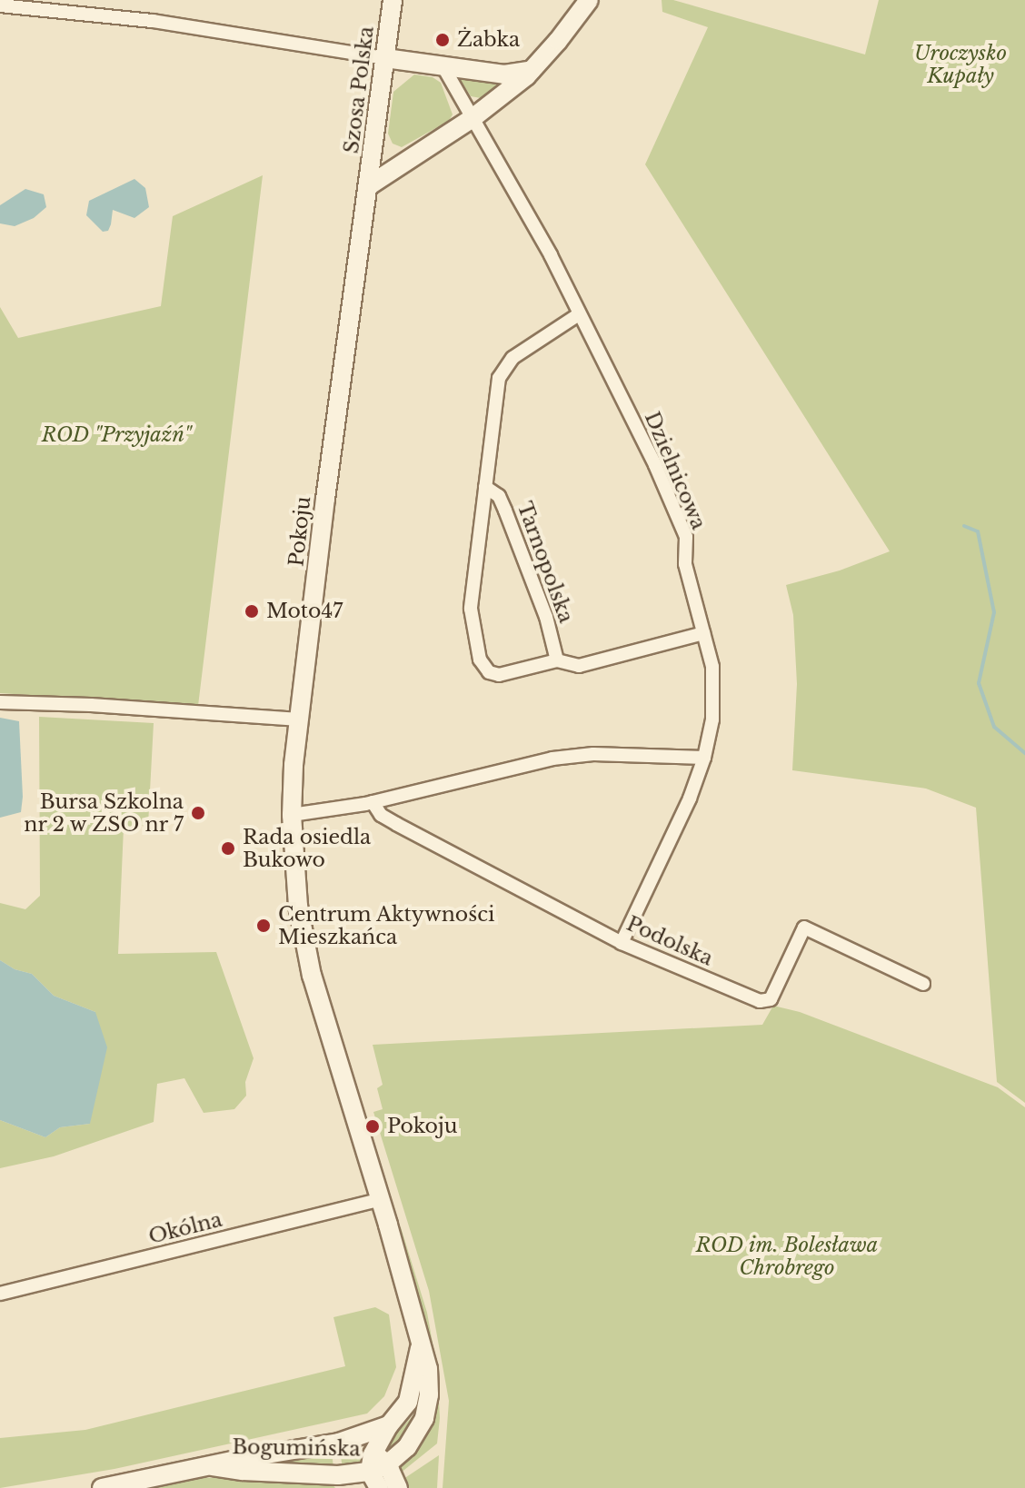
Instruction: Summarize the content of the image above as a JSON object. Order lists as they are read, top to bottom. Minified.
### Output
{"streets":{"street":["Szosa Polska","Dzielnicowa","Pokoju","Tarnopolska","Podolska","Okólna","Bogumińska"]},"crossings":[["Szosa Polska","Pokoju"],["Dzielnicowa","Tarnopolska"],["Dzielnicowa","Podolska"],["Pokoju","Okólna"],["Pokoju","Bogumińska"]],"parks":["Uroczysko Kupały","ROD \"Przyjaźń\"","ROD im. Bolesława Chrobrego"],"places":["Żabka","Moto47","Bursa Szkolna nr 2 w ZSO nr 7","Rada osiedla Bukowo","Centrum Aktywności Mieszkańca","Pokoju"]}
